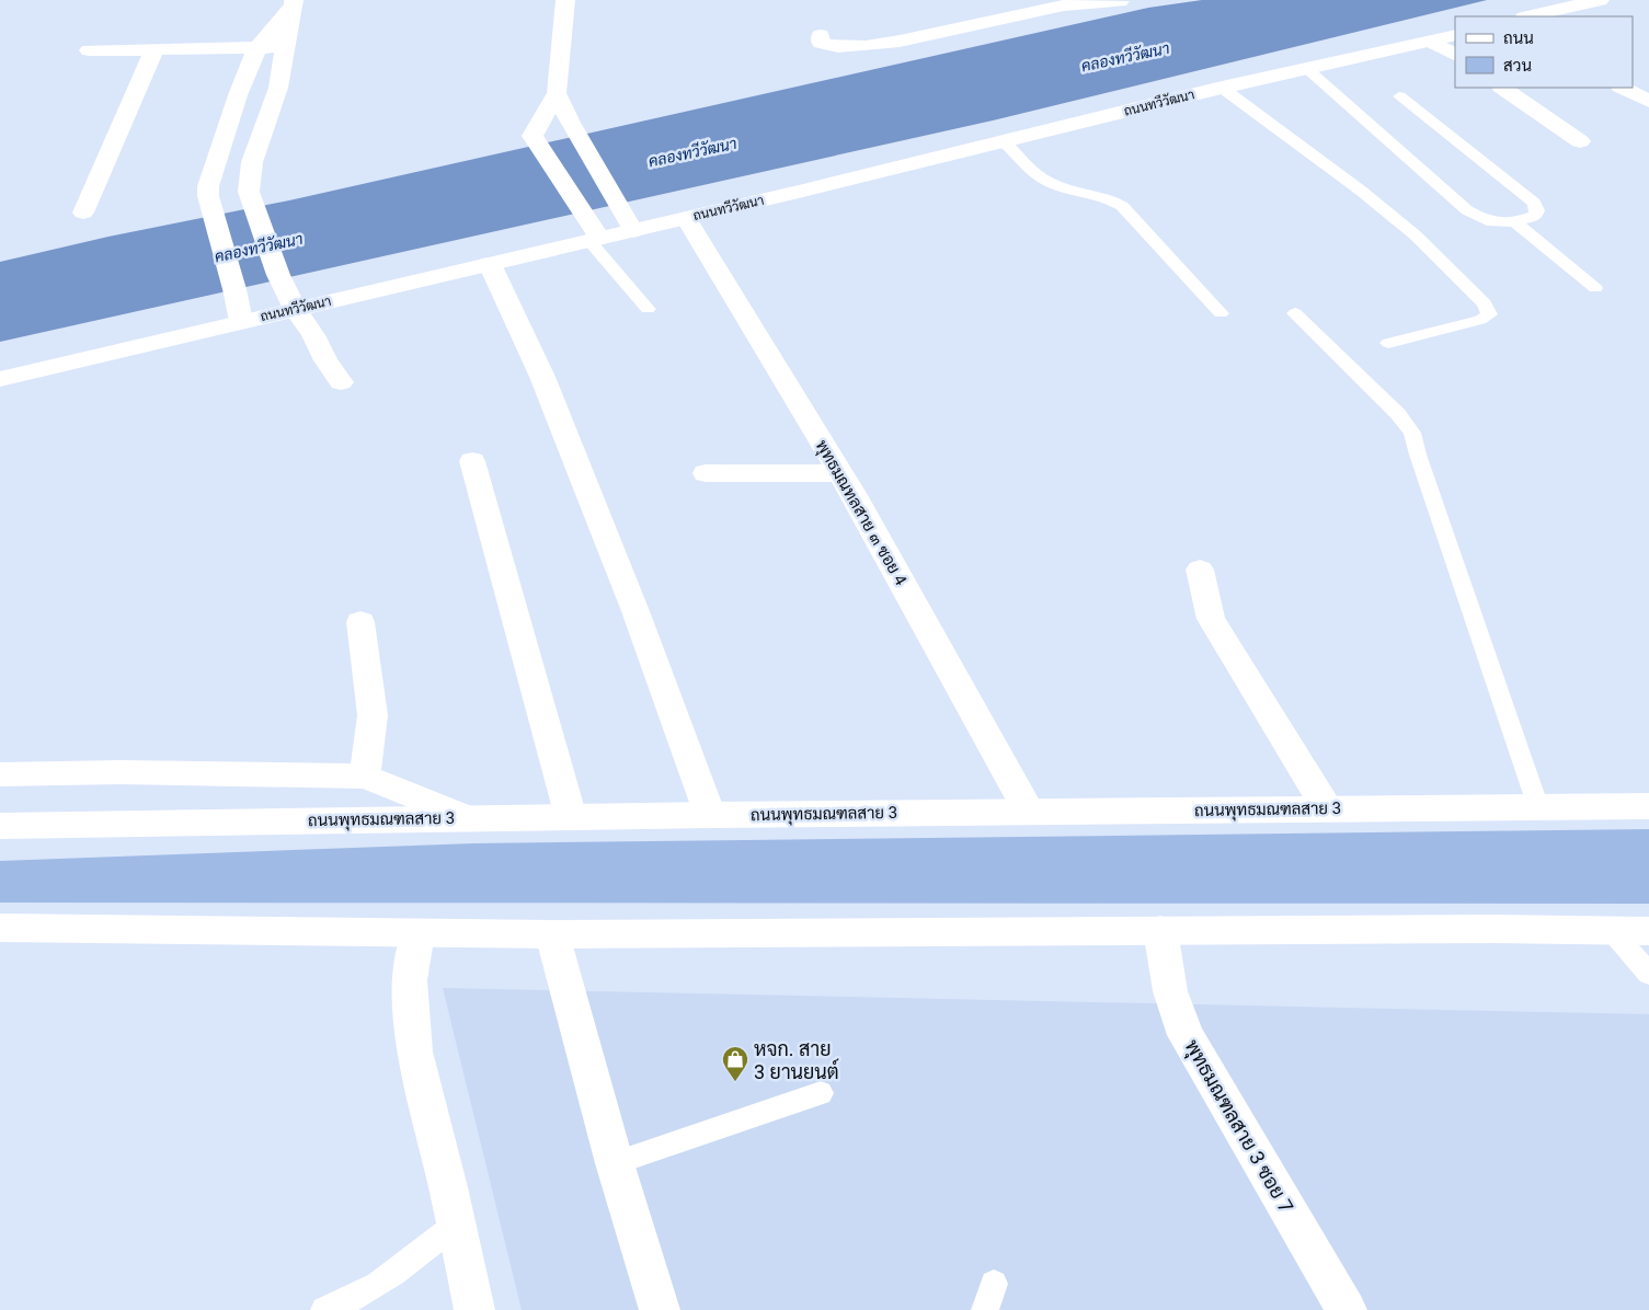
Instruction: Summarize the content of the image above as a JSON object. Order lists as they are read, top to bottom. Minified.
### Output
{"streets":{"street":["ถนนทวีวัฒนา","พุทธมณทลสาย ๓ ซอย 4","ถนนพุทธมณฑลสาย 3","พุทธมณฑลสาย 3 ซอย 7"]},"crossings":[["ถนนทวีวัฒนา","พุทธมณทลสาย ๓ ซอย 4"],["พุทธมณทลสาย ๓ ซอย 4","ถนนพุทธมณฑลสาย 3"]],"water":["คลองทวีวัฒนา"],"places":{"shop":["หจก. สาย 3 ยานยนต์"]},"legend":["ถนน","สวน"]}
